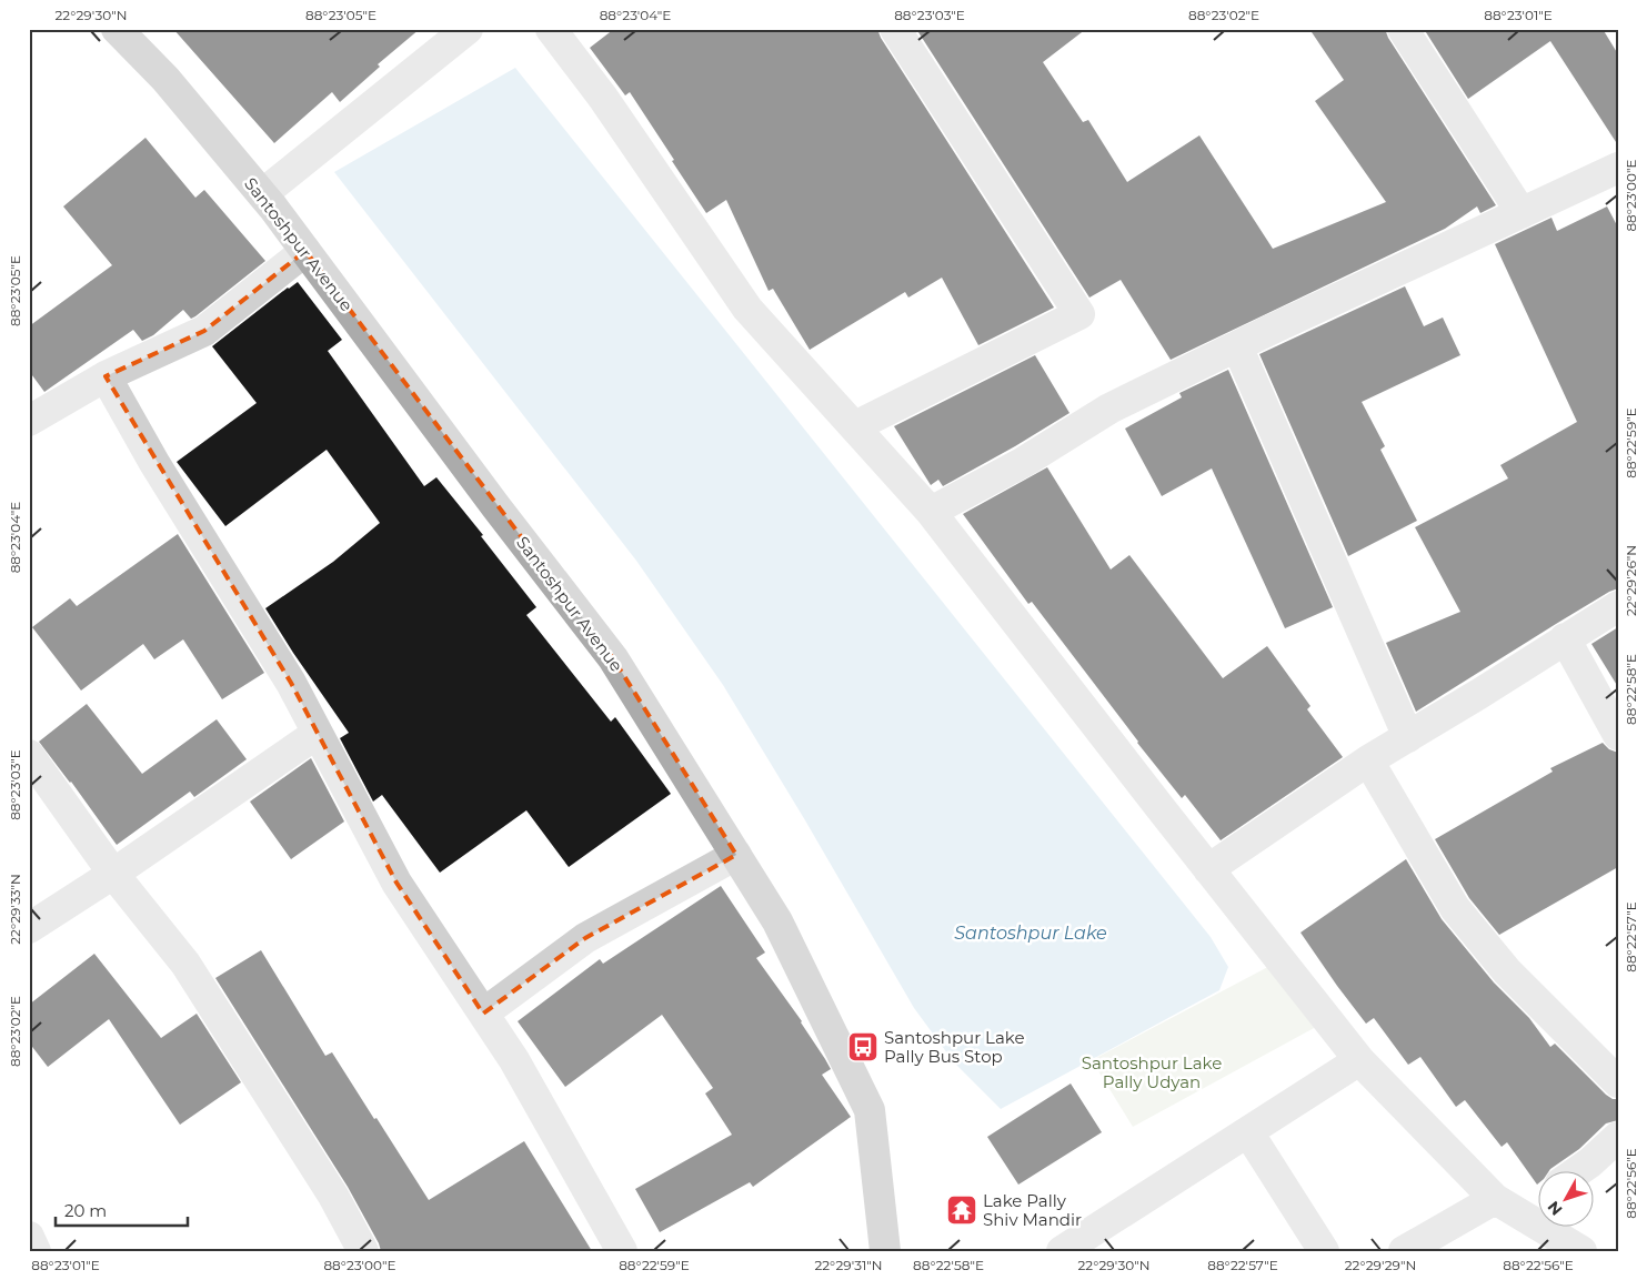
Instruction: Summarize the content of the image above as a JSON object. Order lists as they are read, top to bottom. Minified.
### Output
{"streets":{"main road":["Santoshpur Avenue"]},"water":["Santoshpur Lake"],"parks":["Santoshpur Lake Pally Udyan"],"places":{"bus stop":["Santoshpur Lake Pally Bus Stop"],"temple":["Lake Pally Shiv Mandir"]},"scale_bar":"20 m","north":"bottom left","coordinates":["22°29'30\"N","88°23'05\"E","88°23'04\"E","88°23'03\"E","88°23'02\"E","88°23'01\"E","88°23'00\"E","88°22'59\"E","22°29'26\"N","88°22'58\"E","22°29'33\"N","88°22'57\"E","88°22'56\"E","22°29'31\"N","22°29'29\"N"]}
